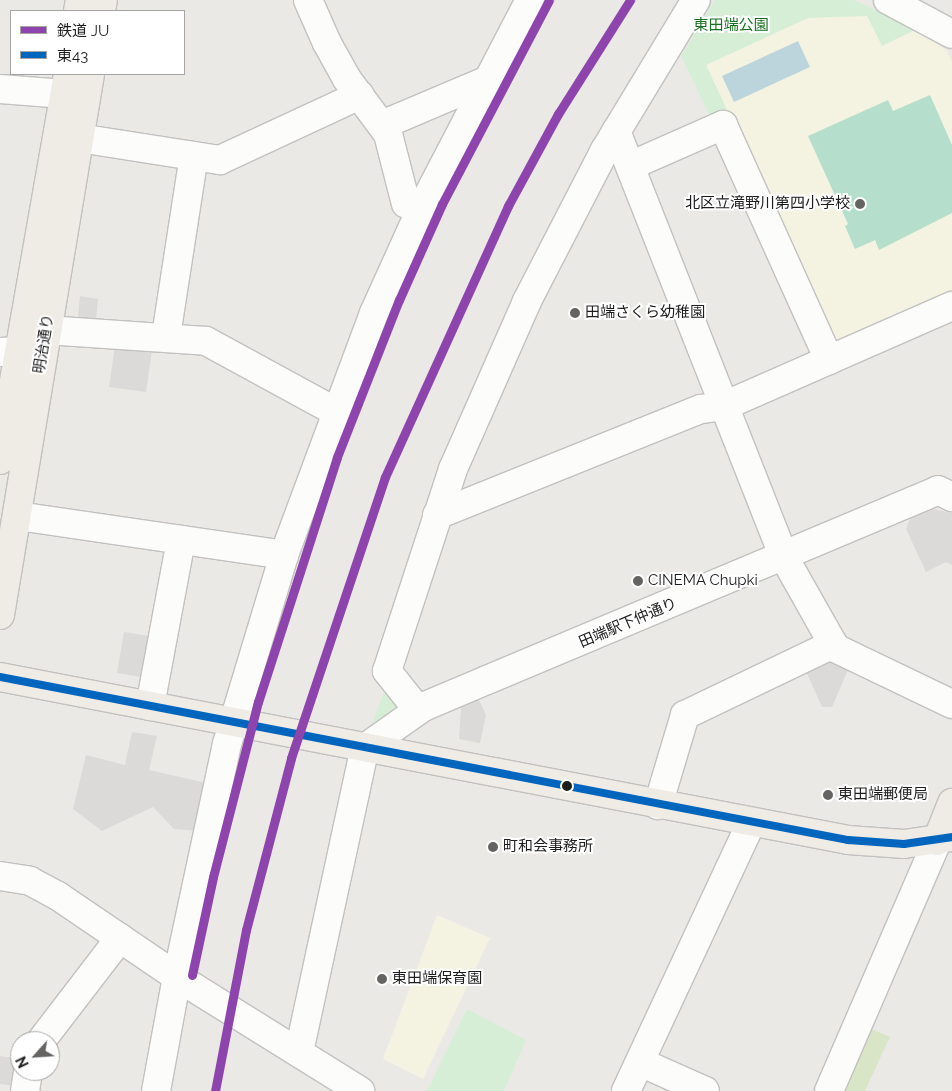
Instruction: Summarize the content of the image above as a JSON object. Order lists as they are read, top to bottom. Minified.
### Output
{"streets":{"main road":["明治通り"],"street":["田端駅下仲通り"]},"parks":["東田端公園"],"places":["北区立滝野川第四小学校","田端さくら幼稚園","CINEMA Chupki","東田端郵便局","町和会事務所","東田端保育園"],"lines":["rail line JU","transit line 東43"],"legend":["鉄道 JU","東43"],"north":"bottom left"}
